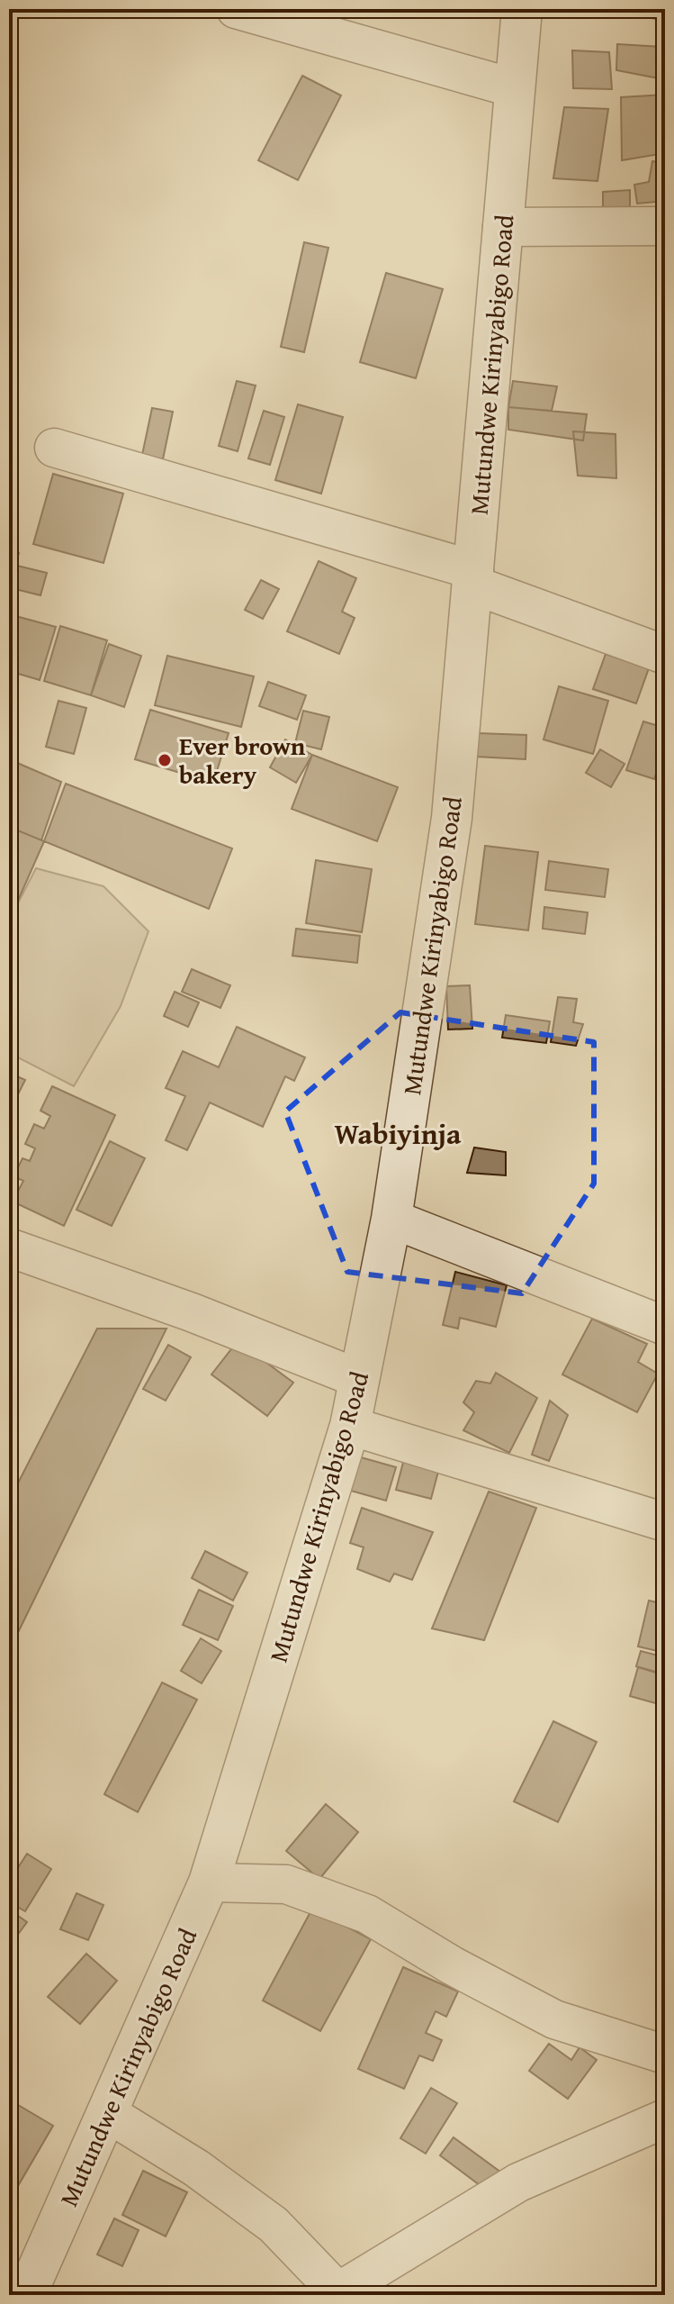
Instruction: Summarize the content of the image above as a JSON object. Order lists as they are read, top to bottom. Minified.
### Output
{"streets":{"street":["Mutundwe Kirinyabigo Road"]},"districts":["Wabiyinja"],"places":["Ever brown bakery"]}
